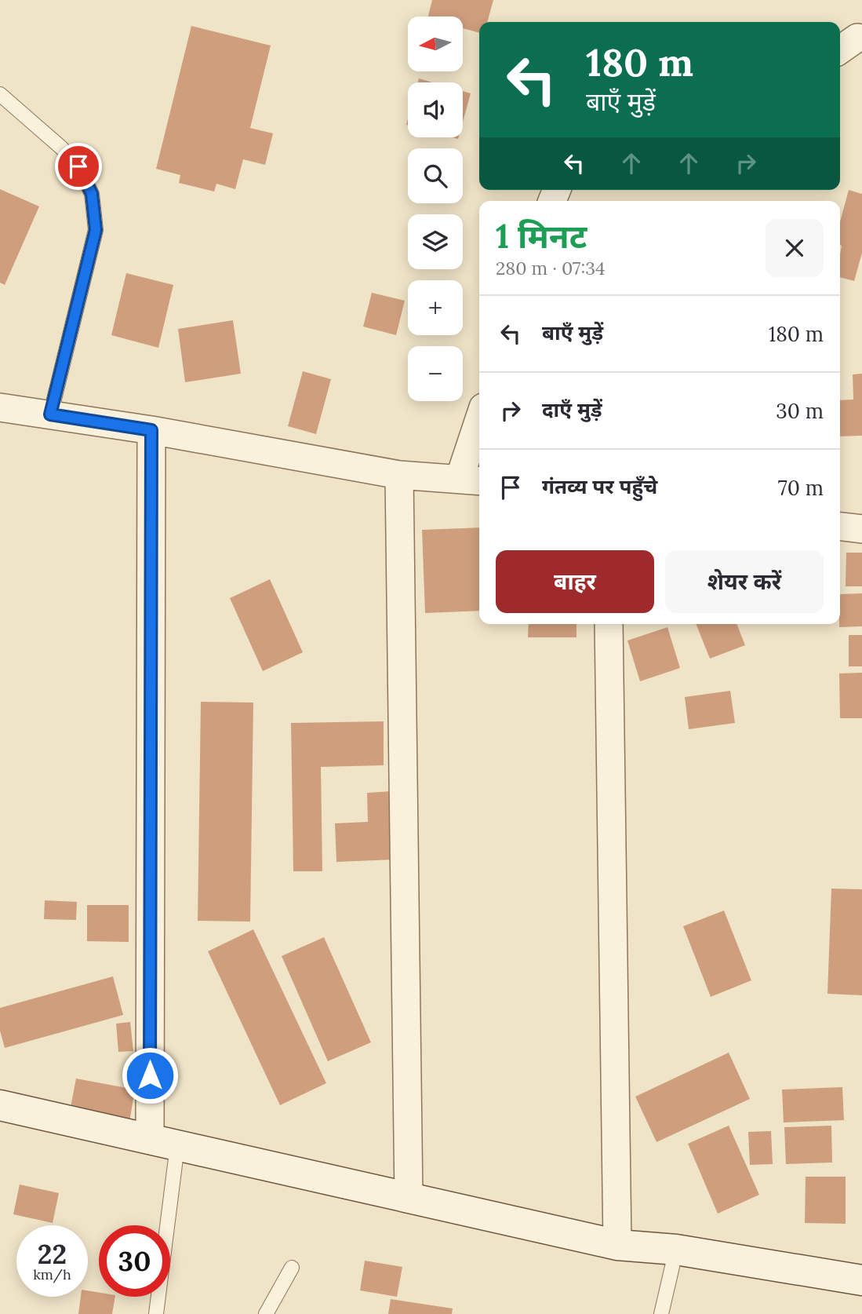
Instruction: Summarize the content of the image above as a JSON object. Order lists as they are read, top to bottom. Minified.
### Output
{"north":"left","page":{"map_buttons":["+","−"],"turn":["180 m","बाएँ मुड़ें"],"heading":["1 मिनट","280 m · 07:34"],"list":[{"name":"बाएँ मुड़ें","value":"180 m"},{"name":"दाएँ मुड़ें","value":"30 m"},{"name":"गंतव्य पर पहुँचे","value":"70 m"}],"buttons":["बाहर","शेयर करें"],"speed":"22 km/h","limit":"30"}}
